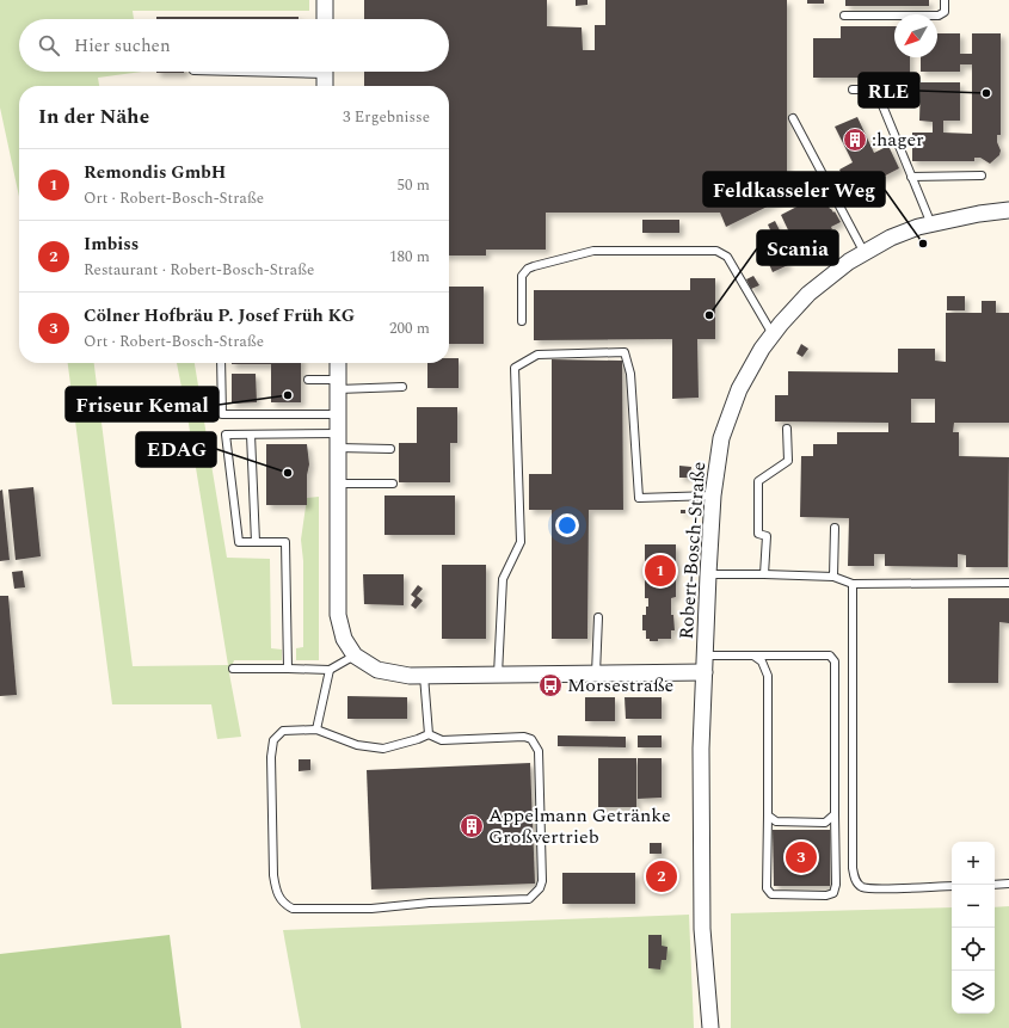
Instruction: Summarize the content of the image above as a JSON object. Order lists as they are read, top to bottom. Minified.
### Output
{"streets":{"street":["Robert-Bosch-Straße"]},"places":{"other":["RLE","Feldkasseler Weg","Scania","Friseur Kemal","EDAG"],"building":[":hager","Appelmann Getränke Großvertrieb"],"bus stop":["Morsestraße"]},"north":"bottom left","page":{"search":"Hier suchen","heading":["In der Nähe","3 Ergebnisse"],"list":[{"mark":"1","name":"Remondis GmbH","note":"Ort · Robert-Bosch-Straße","value":"50 m"},{"mark":"2","name":"Imbiss","note":"Restaurant · Robert-Bosch-Straße","value":"180 m"},{"mark":"3","name":"Cölner Hofbräu P. Josef Früh KG","note":"Ort · Robert-Bosch-Straße","value":"200 m"}],"pins":["1","3","2"],"map_buttons":["+","−"]}}
